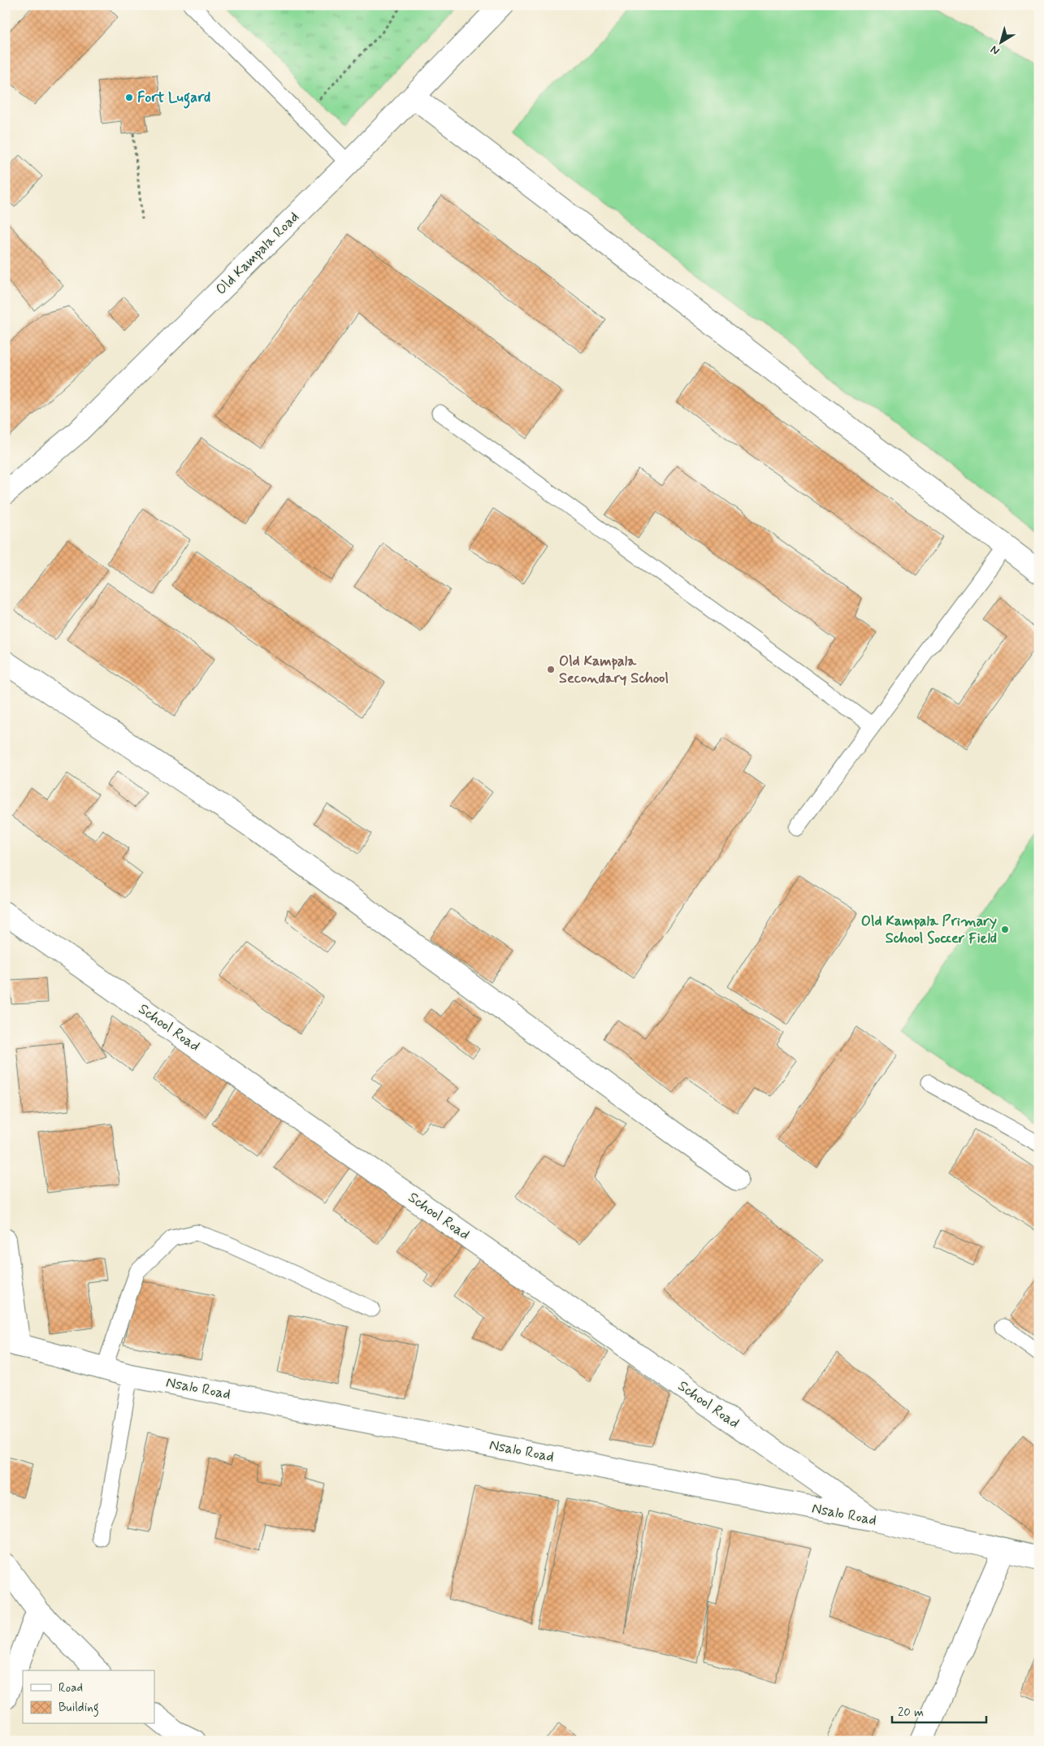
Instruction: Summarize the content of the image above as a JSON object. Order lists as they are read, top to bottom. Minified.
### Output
{"streets":{"street":["Old Kampala Road","School Road","Nsalo Road"]},"crossings":[["School Road","Nsalo Road"]],"places":["Fort Lugard","Old Kampala Secondary School","Old Kampala Primary School Soccer Field"],"legend":["Road","Building"],"scale_bar":"20 m","north":"bottom left"}
